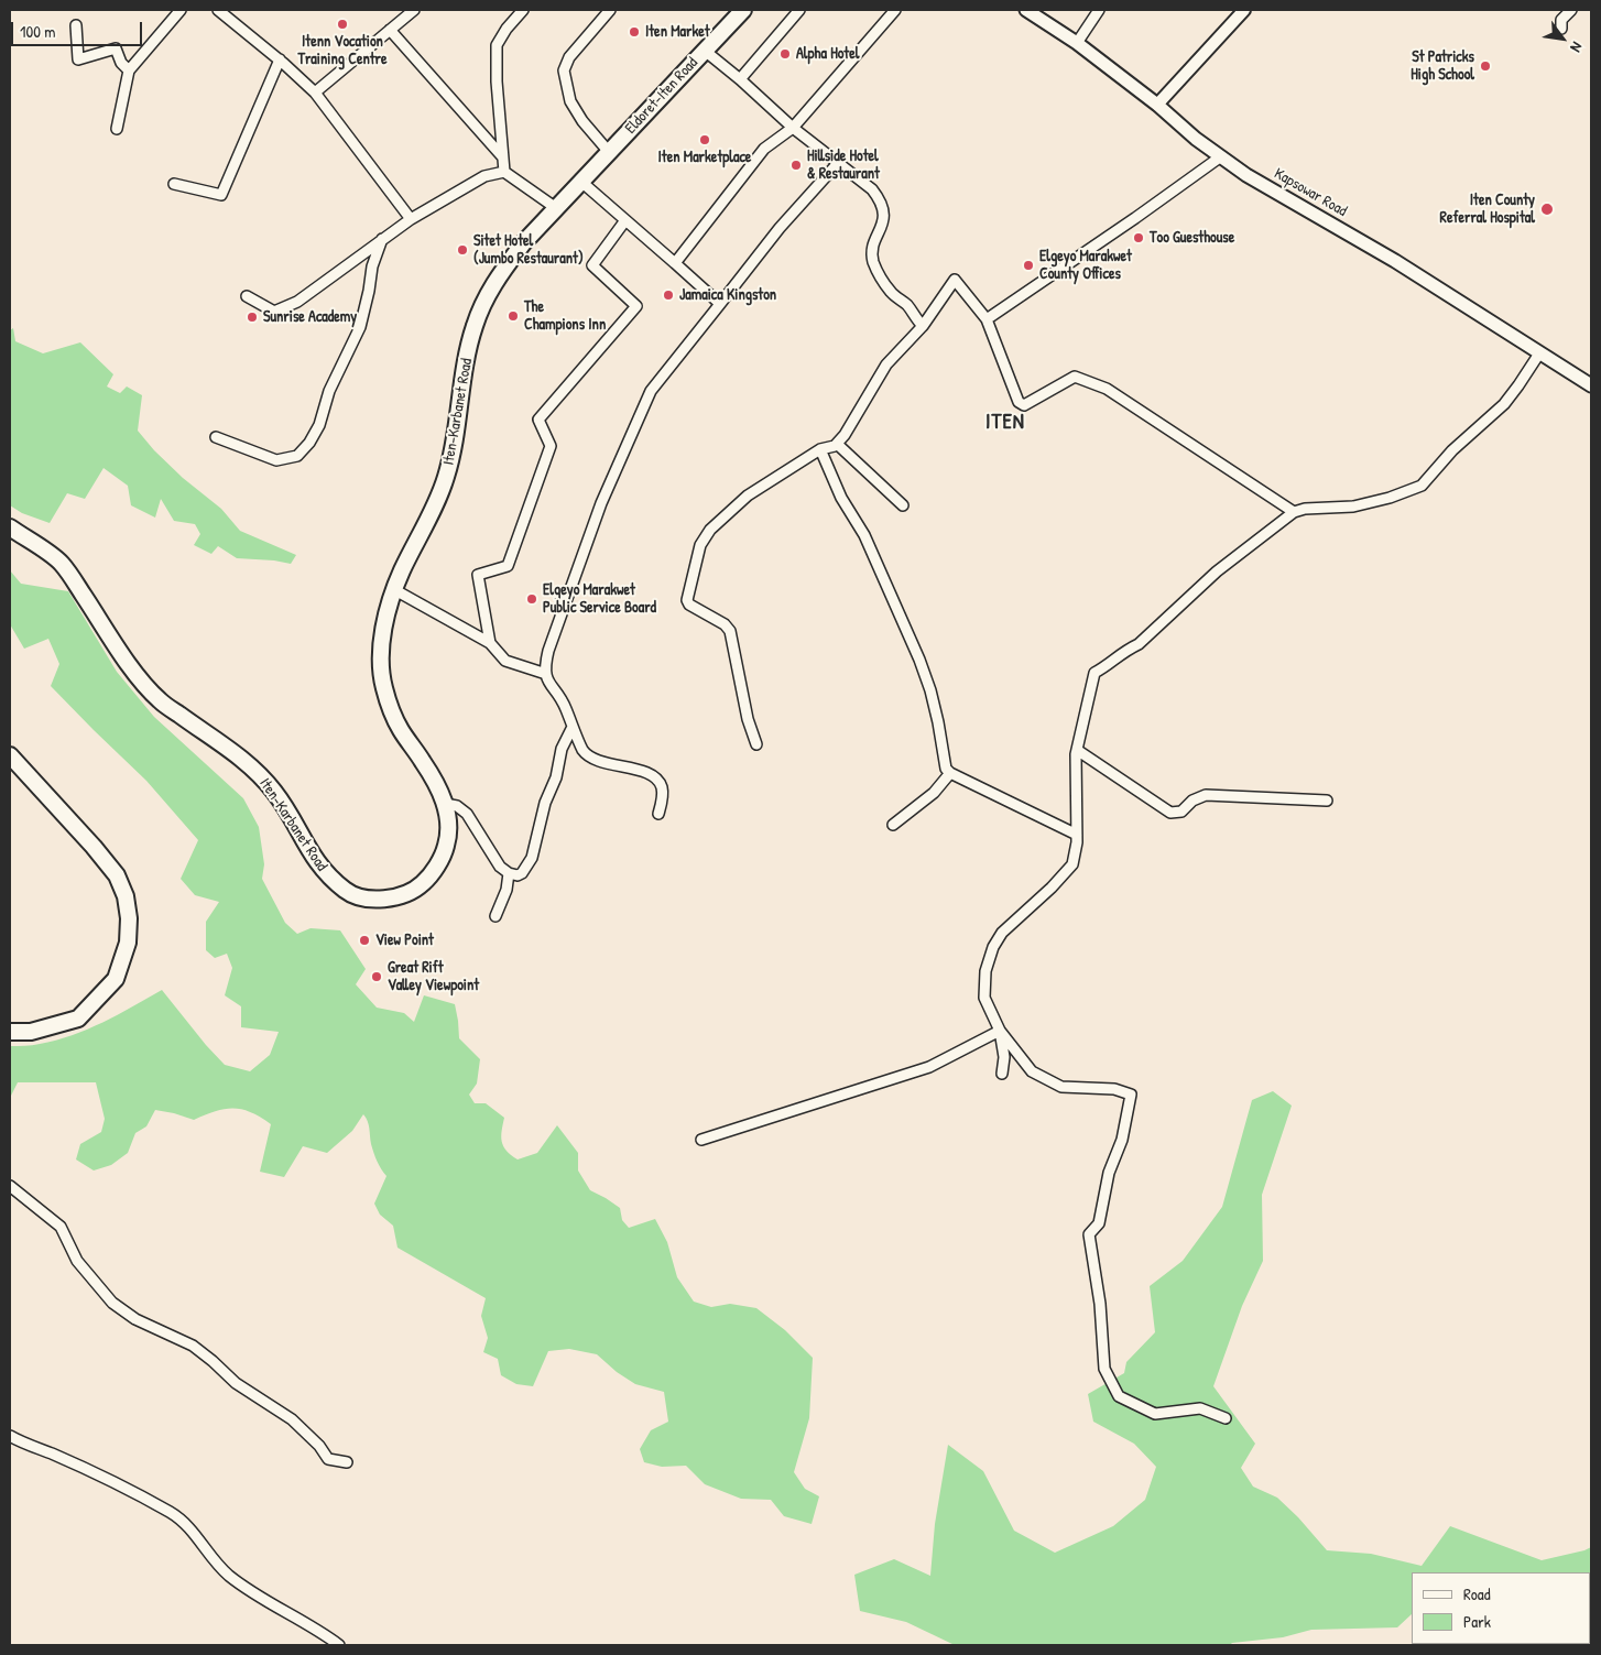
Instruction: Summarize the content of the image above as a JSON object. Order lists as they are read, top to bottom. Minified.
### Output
{"streets":{"main road":["Eldoret-Iten Road","Kapsowar Road","Iten-Karbanet Road"]},"crossings":[["Eldoret-Iten Road","Iten-Karbanet Road"]],"districts":["ITEN"],"places":["Itenn Vocation Training Centre","Iten Market","Alpha Hotel","St Patricks High School","Iten Marketplace","Hillside Hotel & Restaurant","Iten County Referral Hospital","Too Guesthouse","Sitet Hotel (Jumbo Restaurant)","Elgeyo Marakwet County Offices","Jamaica Kingston","The Champions Inn","Sunrise Academy","Elgeyo Marakwet Public Service Board","View Point","Great Rift Valley Viewpoint"],"legend":["Road","Park"],"scale_bar":"100 m","north":"bottom right"}
